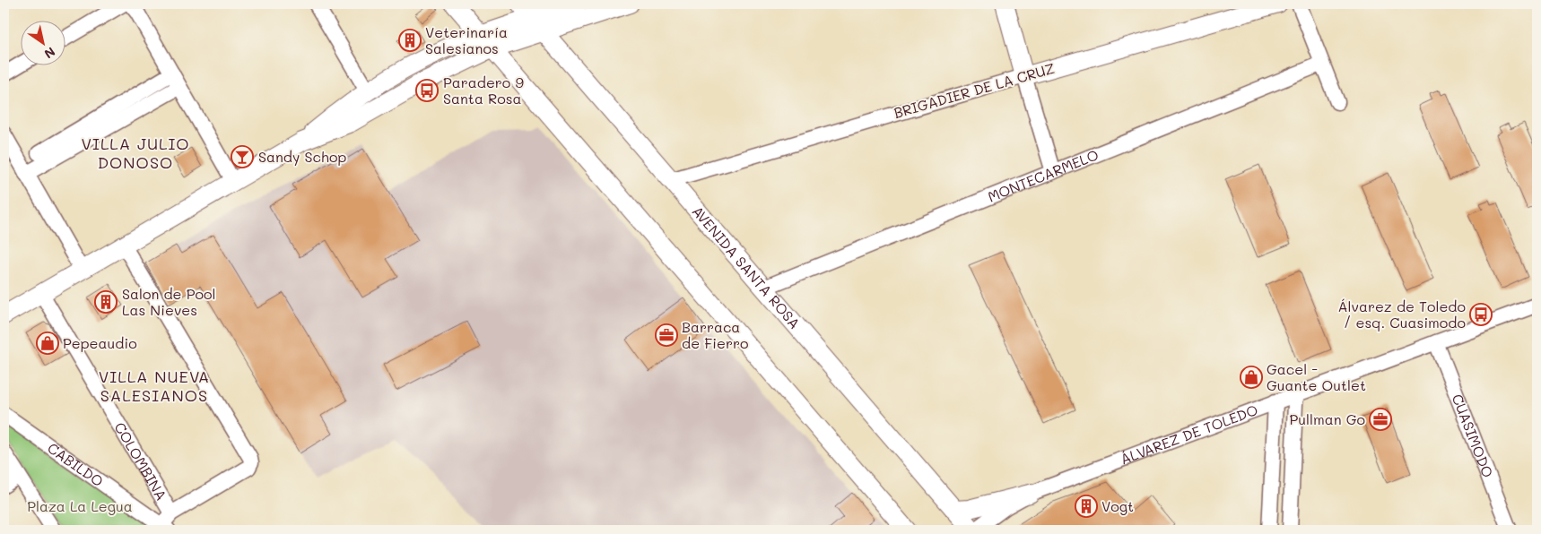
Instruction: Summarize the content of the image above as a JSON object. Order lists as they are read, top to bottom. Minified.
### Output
{"streets":{"main road":["BRIGADIER DE LA CRUZ","AVENIDA SANTA ROSA"],"street":["MONTECARMELO","ÁLVAREZ DE TOLEDO","CUASIMODO","COLOMBINA","CABILDO"]},"crossings":[["BRIGADIER DE LA CRUZ","AVENIDA SANTA ROSA"],["MONTECARMELO","AVENIDA SANTA ROSA"],["AVENIDA SANTA ROSA","ÁLVAREZ DE TOLEDO"],["ÁLVAREZ DE TOLEDO","CUASIMODO"]],"districts":["VILLA JULIO DONOSO","VILLA NUEVA SALESIANOS"],"parks":["Plaza La Legua"],"places":{"building":["Veterinaría Salesianos","Salon de Pool Las Nieves","Vogt"],"bus stop":["Paradero 9 Santa Rosa","Álvarez de Toledo / esq. Cuasimodo"],"bar":["Sandy Schop"],"office":["Barraca de Fierro","Pullman Go"],"shop":["Pepeaudio","Gacel - Guante Outlet"]},"north":"bottom right"}
